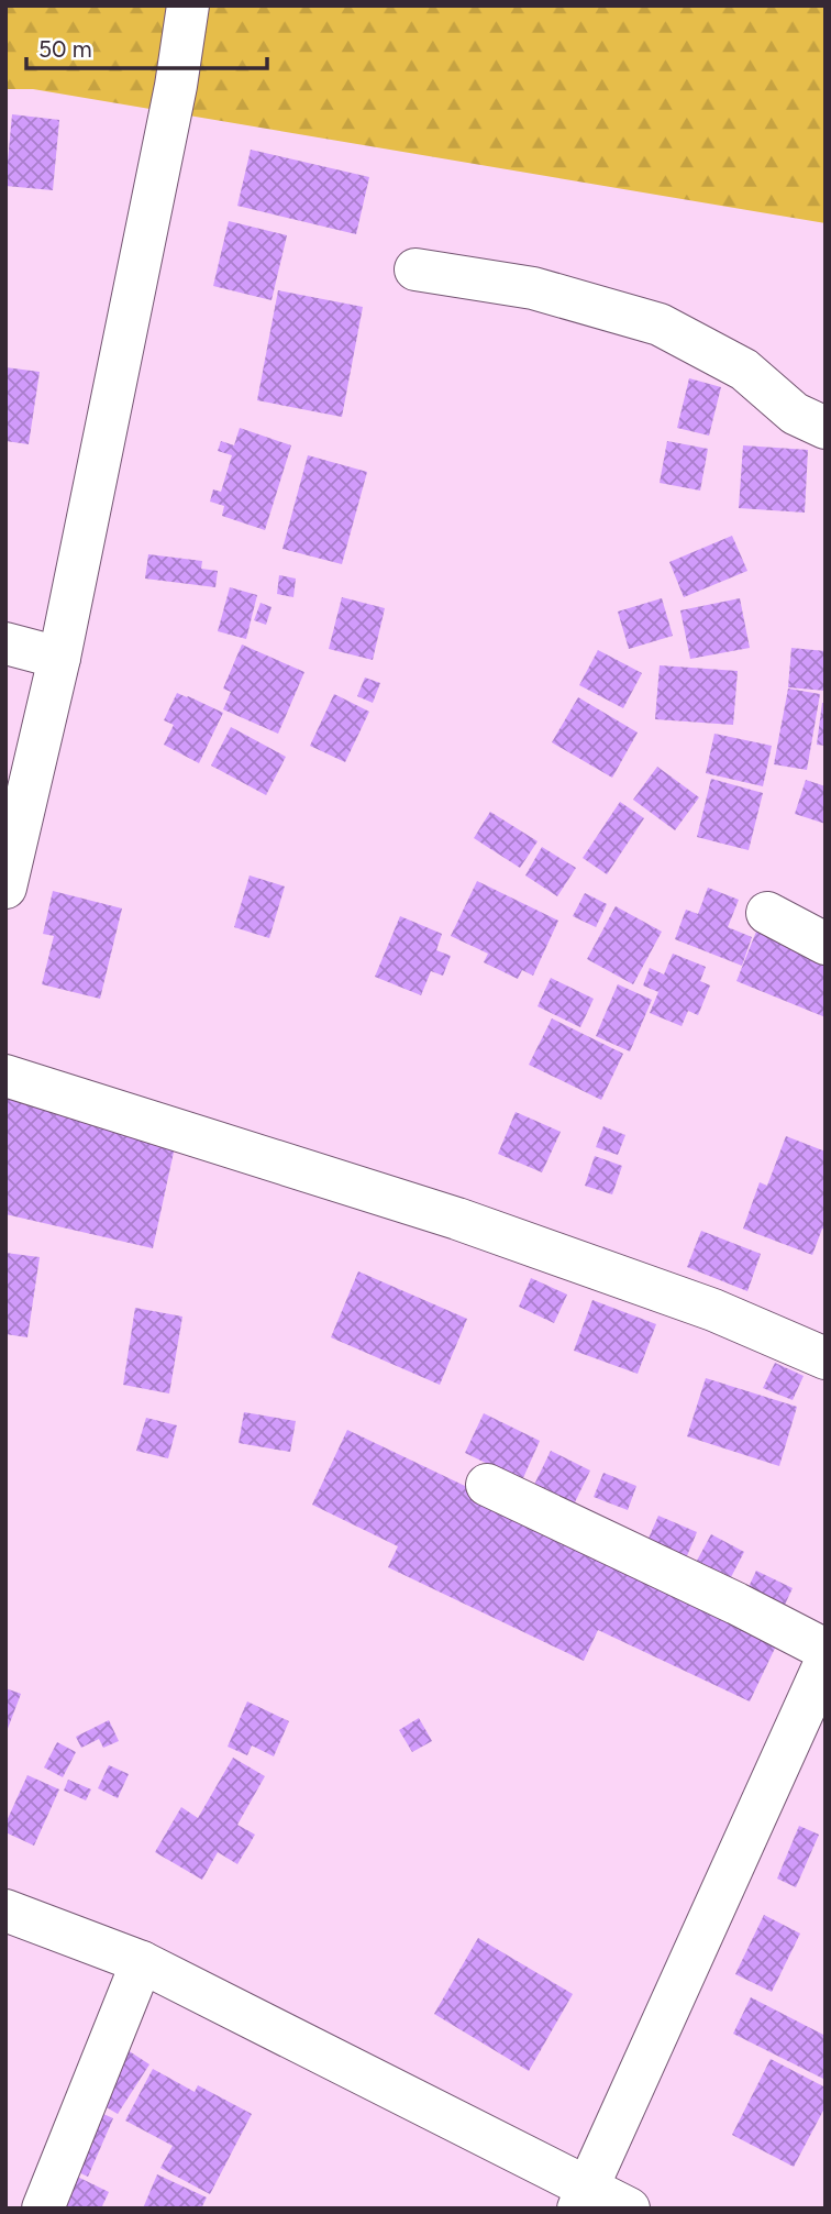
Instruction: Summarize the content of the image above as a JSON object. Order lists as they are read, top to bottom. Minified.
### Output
{"scale_bar":"50 m"}
